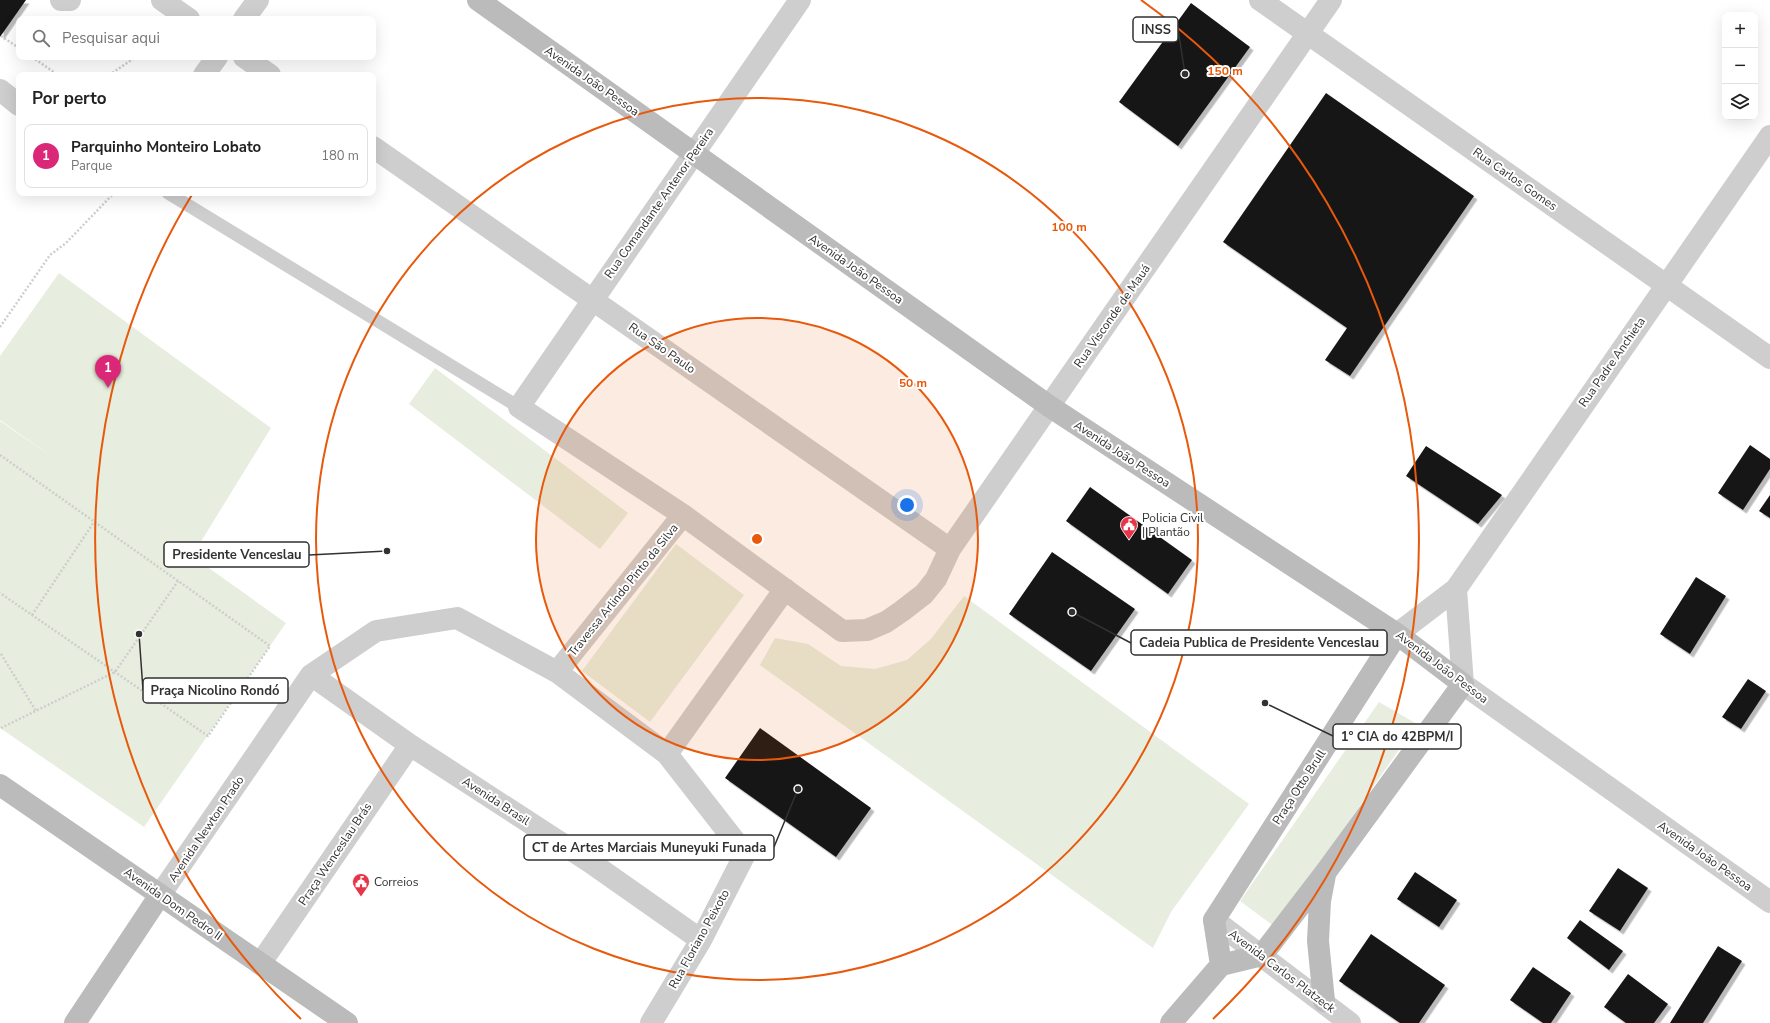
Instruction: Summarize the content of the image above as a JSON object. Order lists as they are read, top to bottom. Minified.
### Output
{"streets":{"main road":["Avenida João Pessoa","Praça Otto Brull","Avenida Newton Prado","Avenida Dom Pedro II"],"street":["Rua Carlos Gomes","Rua Comandante Antenor Pereira","Rua Visconde de Mauá","Rua São Paulo","Rua Padre Anchieta","Travessa Arlindo Pinto da Silva","Avenida Brasil","Praça Wenceslau Brás","Rua Floriano Peixoto","Avenida Carlos Platzeck"]},"crossings":[["Avenida João Pessoa","Rua Comandante Antenor Pereira"],["Avenida João Pessoa","Rua Visconde de Mauá"],["Avenida João Pessoa","Rua Padre Anchieta"],["Avenida João Pessoa","Praça Otto Brull"],["Rua Carlos Gomes","Rua Visconde de Mauá"],["Rua Carlos Gomes","Rua Padre Anchieta"],["Rua Comandante Antenor Pereira","Rua São Paulo"],["Rua Visconde de Mauá","Rua São Paulo"],["Rua Visconde de Mauá","Travessa Arlindo Pinto da Silva"],["Rua Padre Anchieta","Praça Otto Brull"],["Praça Otto Brull","Avenida Carlos Platzeck"],["Avenida Brasil","Avenida Newton Prado"],["Avenida Brasil","Praça Wenceslau Brás"],["Avenida Brasil","Rua Floriano Peixoto"],["Avenida Newton Prado","Avenida Dom Pedro II"],["Praça Wenceslau Brás","Avenida Dom Pedro II"]],"places":{"other":["INSS","Presidente Venceslau","Cadeia Publica de Presidente Venceslau","Praça Nicolino Rondó","1° CIA do 42BPM/I","CT de Artes Marciais Muneyuki Funada"],"public building":["Policia Civil | Plantão","Correios"]},"page":{"map_buttons":["+","−"],"search":"Pesquisar aqui","heading":"Por perto","list":[{"mark":"1","name":"Parquinho Monteiro Lobato","note":"Parque","value":"180 m"}],"pins":"1"},"rings":["150 m","100 m","50 m"]}
